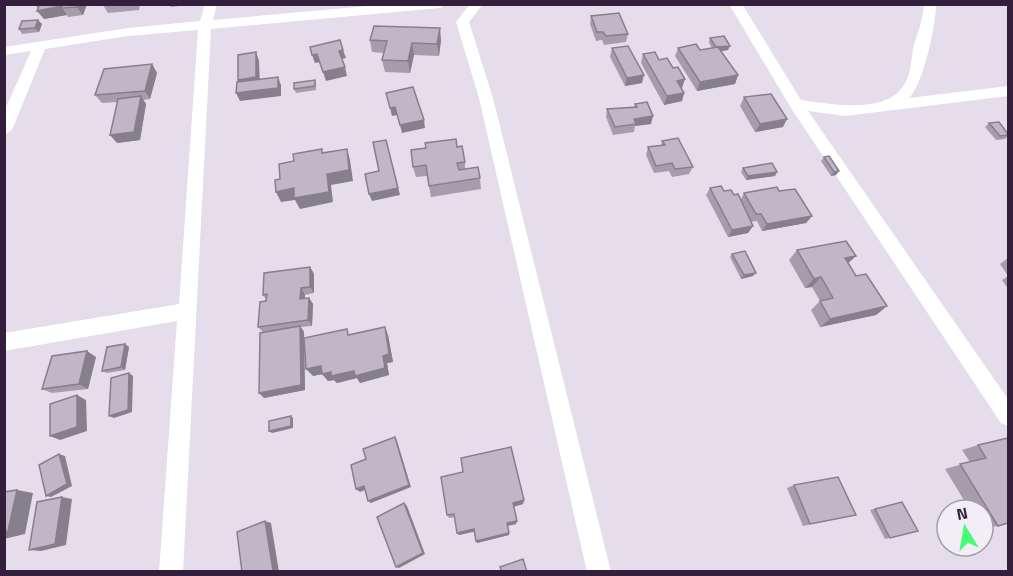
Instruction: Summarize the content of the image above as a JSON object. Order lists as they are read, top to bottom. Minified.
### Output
{"north":"top"}
